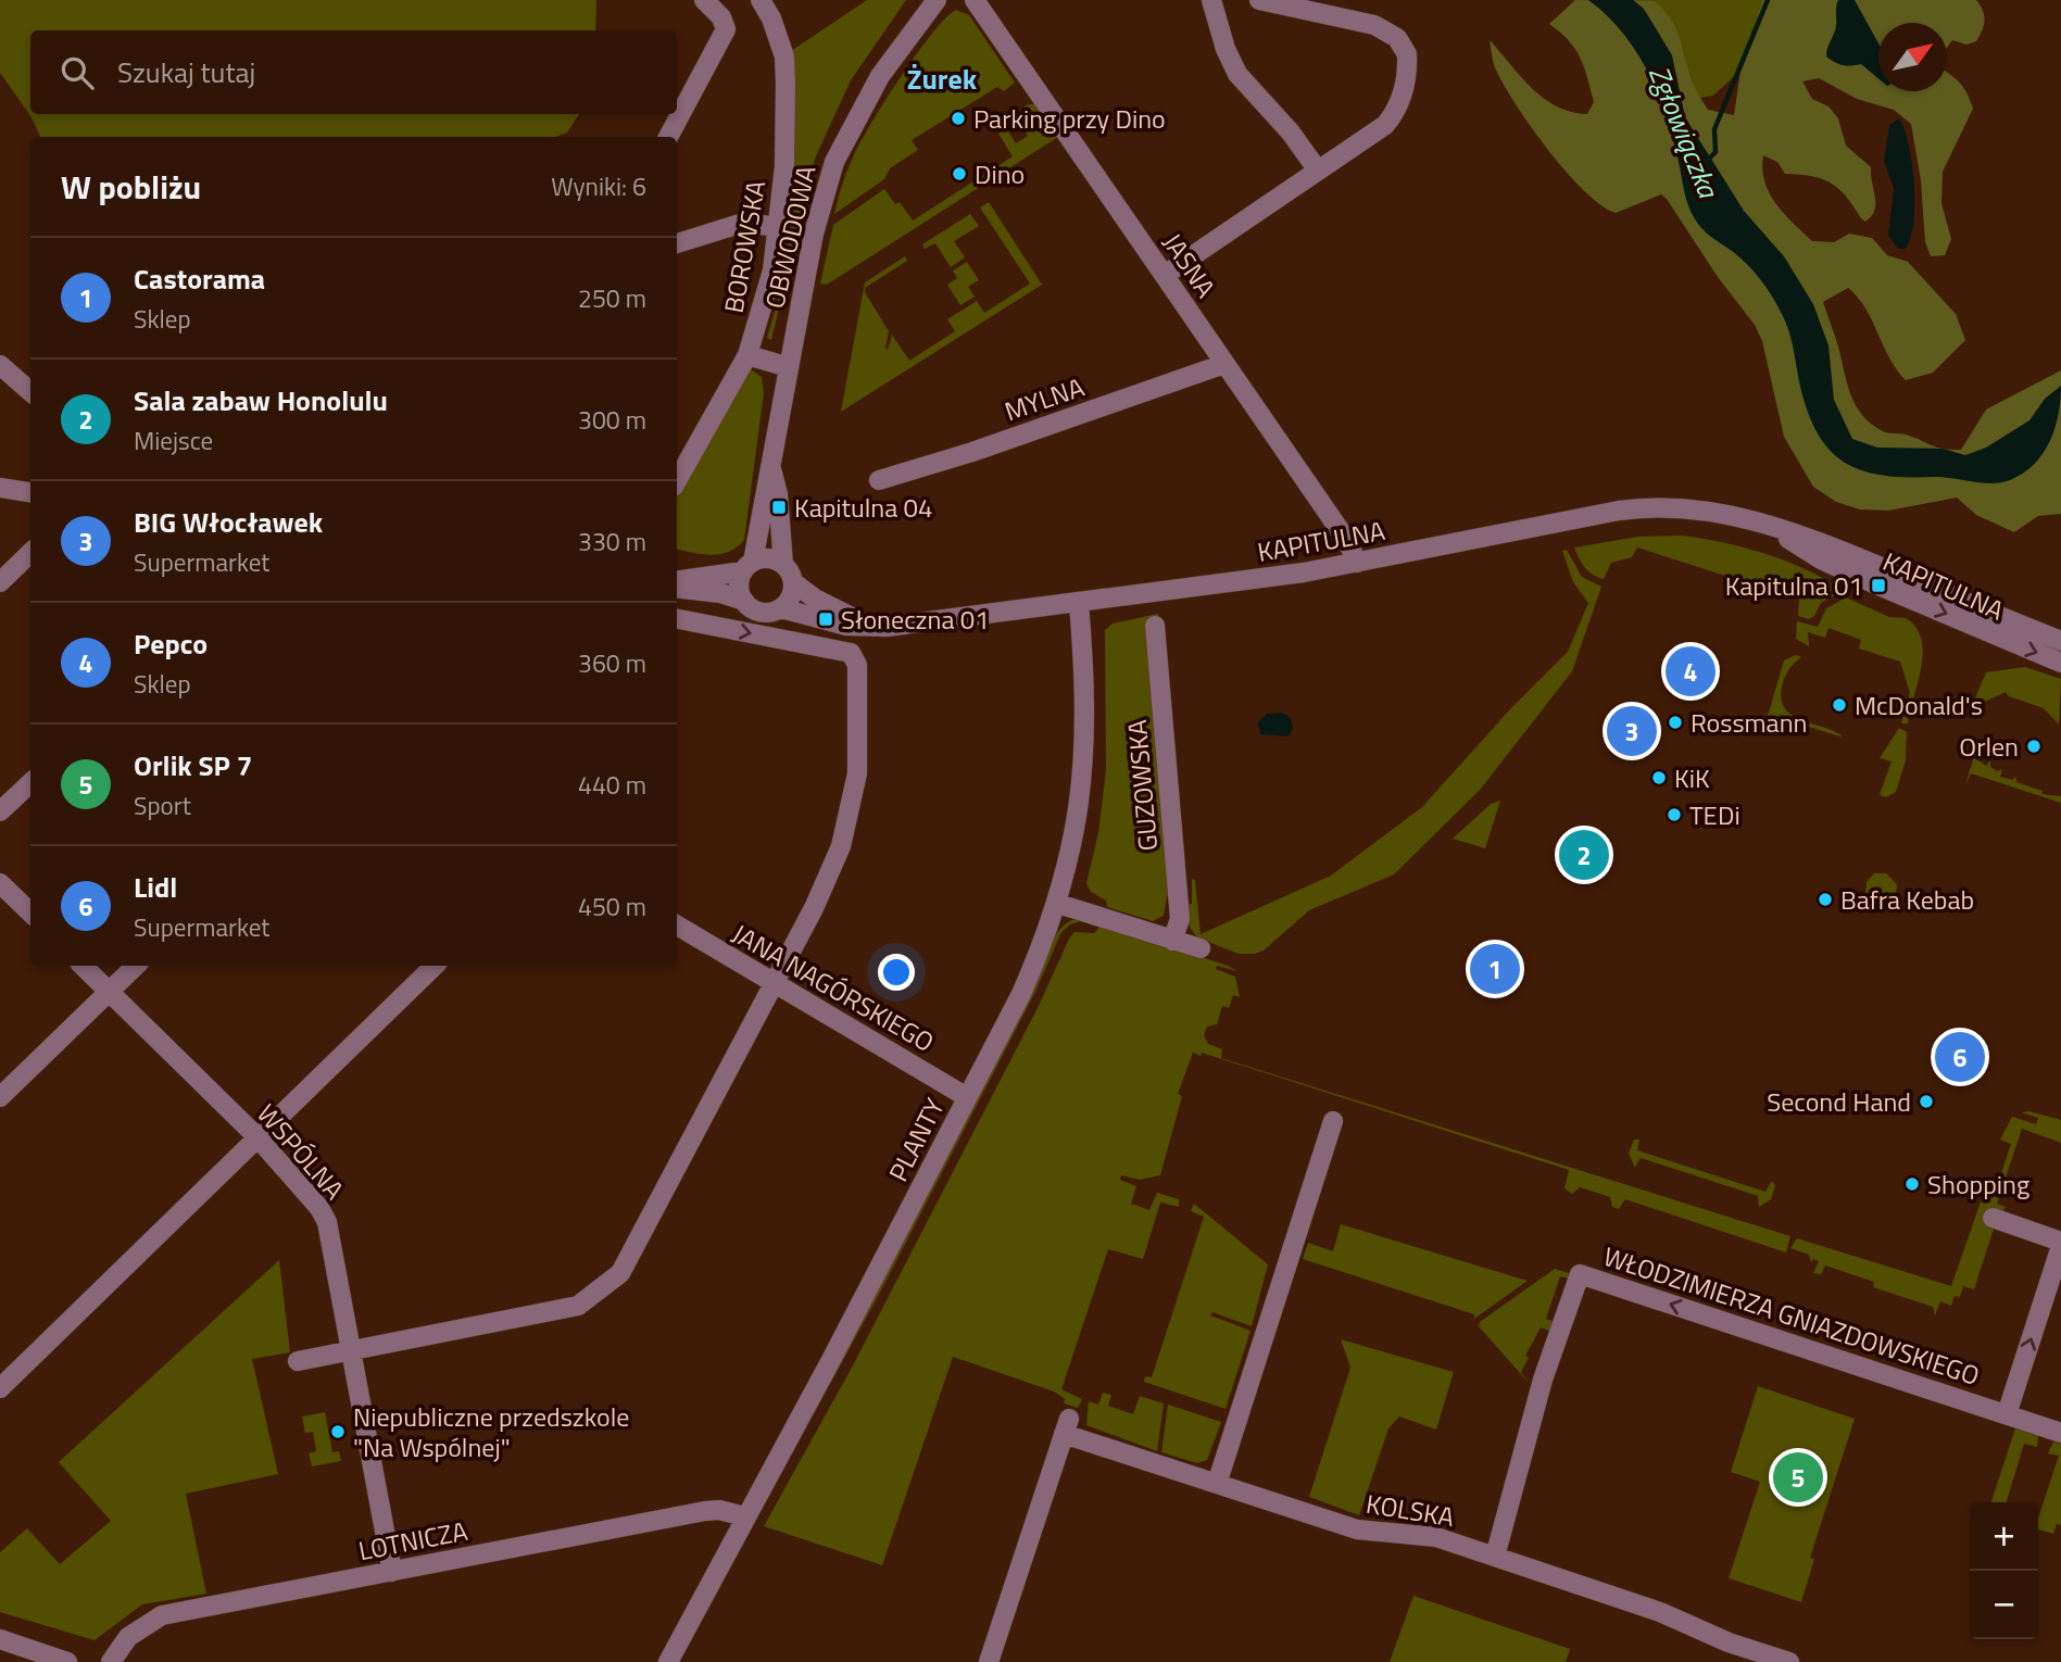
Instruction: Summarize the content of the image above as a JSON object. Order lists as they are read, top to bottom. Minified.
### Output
{"streets":{"street":["OBWODOWA","BOROWSKA","JASNA","MYLNA","KAPITULNA","GUZOWSKA","JANA NAGÓRSKIEGO","PLANTY","WSPÓLNA","WŁODZIMIERZA GNIAZDOWSKIEGO","KOLSKA","LOTNICZA"]},"crossings":[["OBWODOWA","KAPITULNA"],["JASNA","MYLNA"],["JASNA","KAPITULNA"],["KAPITULNA","PLANTY"],["JANA NAGÓRSKIEGO","PLANTY"],["PLANTY","LOTNICZA"],["WSPÓLNA","LOTNICZA"],["WŁODZIMIERZA GNIAZDOWSKIEGO","KOLSKA"]],"districts":["Żurek"],"water":["Zgłowiączka"],"places":{"other":["Parking przy Dino","Dino","McDonald's","Rossmann","Orlen","KiK","TEDi","Bafra Kebab","Second Hand","Shopping","Niepubliczne przedszkole \"Na Wspólnej\""],"transit":["Kapitulna 04","Kapitulna 01","Słoneczna 01"]},"north":"top right","page":{"search":"Szukaj tutaj","heading":["W pobliżu","Wyniki: 6"],"list":[{"mark":"1","name":"Castorama","note":"Sklep","value":"250 m"},{"mark":"2","name":"Sala zabaw Honolulu","note":"Miejsce","value":"300 m"},{"mark":"3","name":"BIG Włocławek","note":"Supermarket","value":"330 m"},{"mark":"4","name":"Pepco","note":"Sklep","value":"360 m"},{"mark":"5","name":"Orlik SP 7","note":"Sport","value":"440 m"},{"mark":"6","name":"Lidl","note":"Supermarket","value":"450 m"}],"pins":["4","3","2","1","6","5"],"map_buttons":["+","−"]}}
